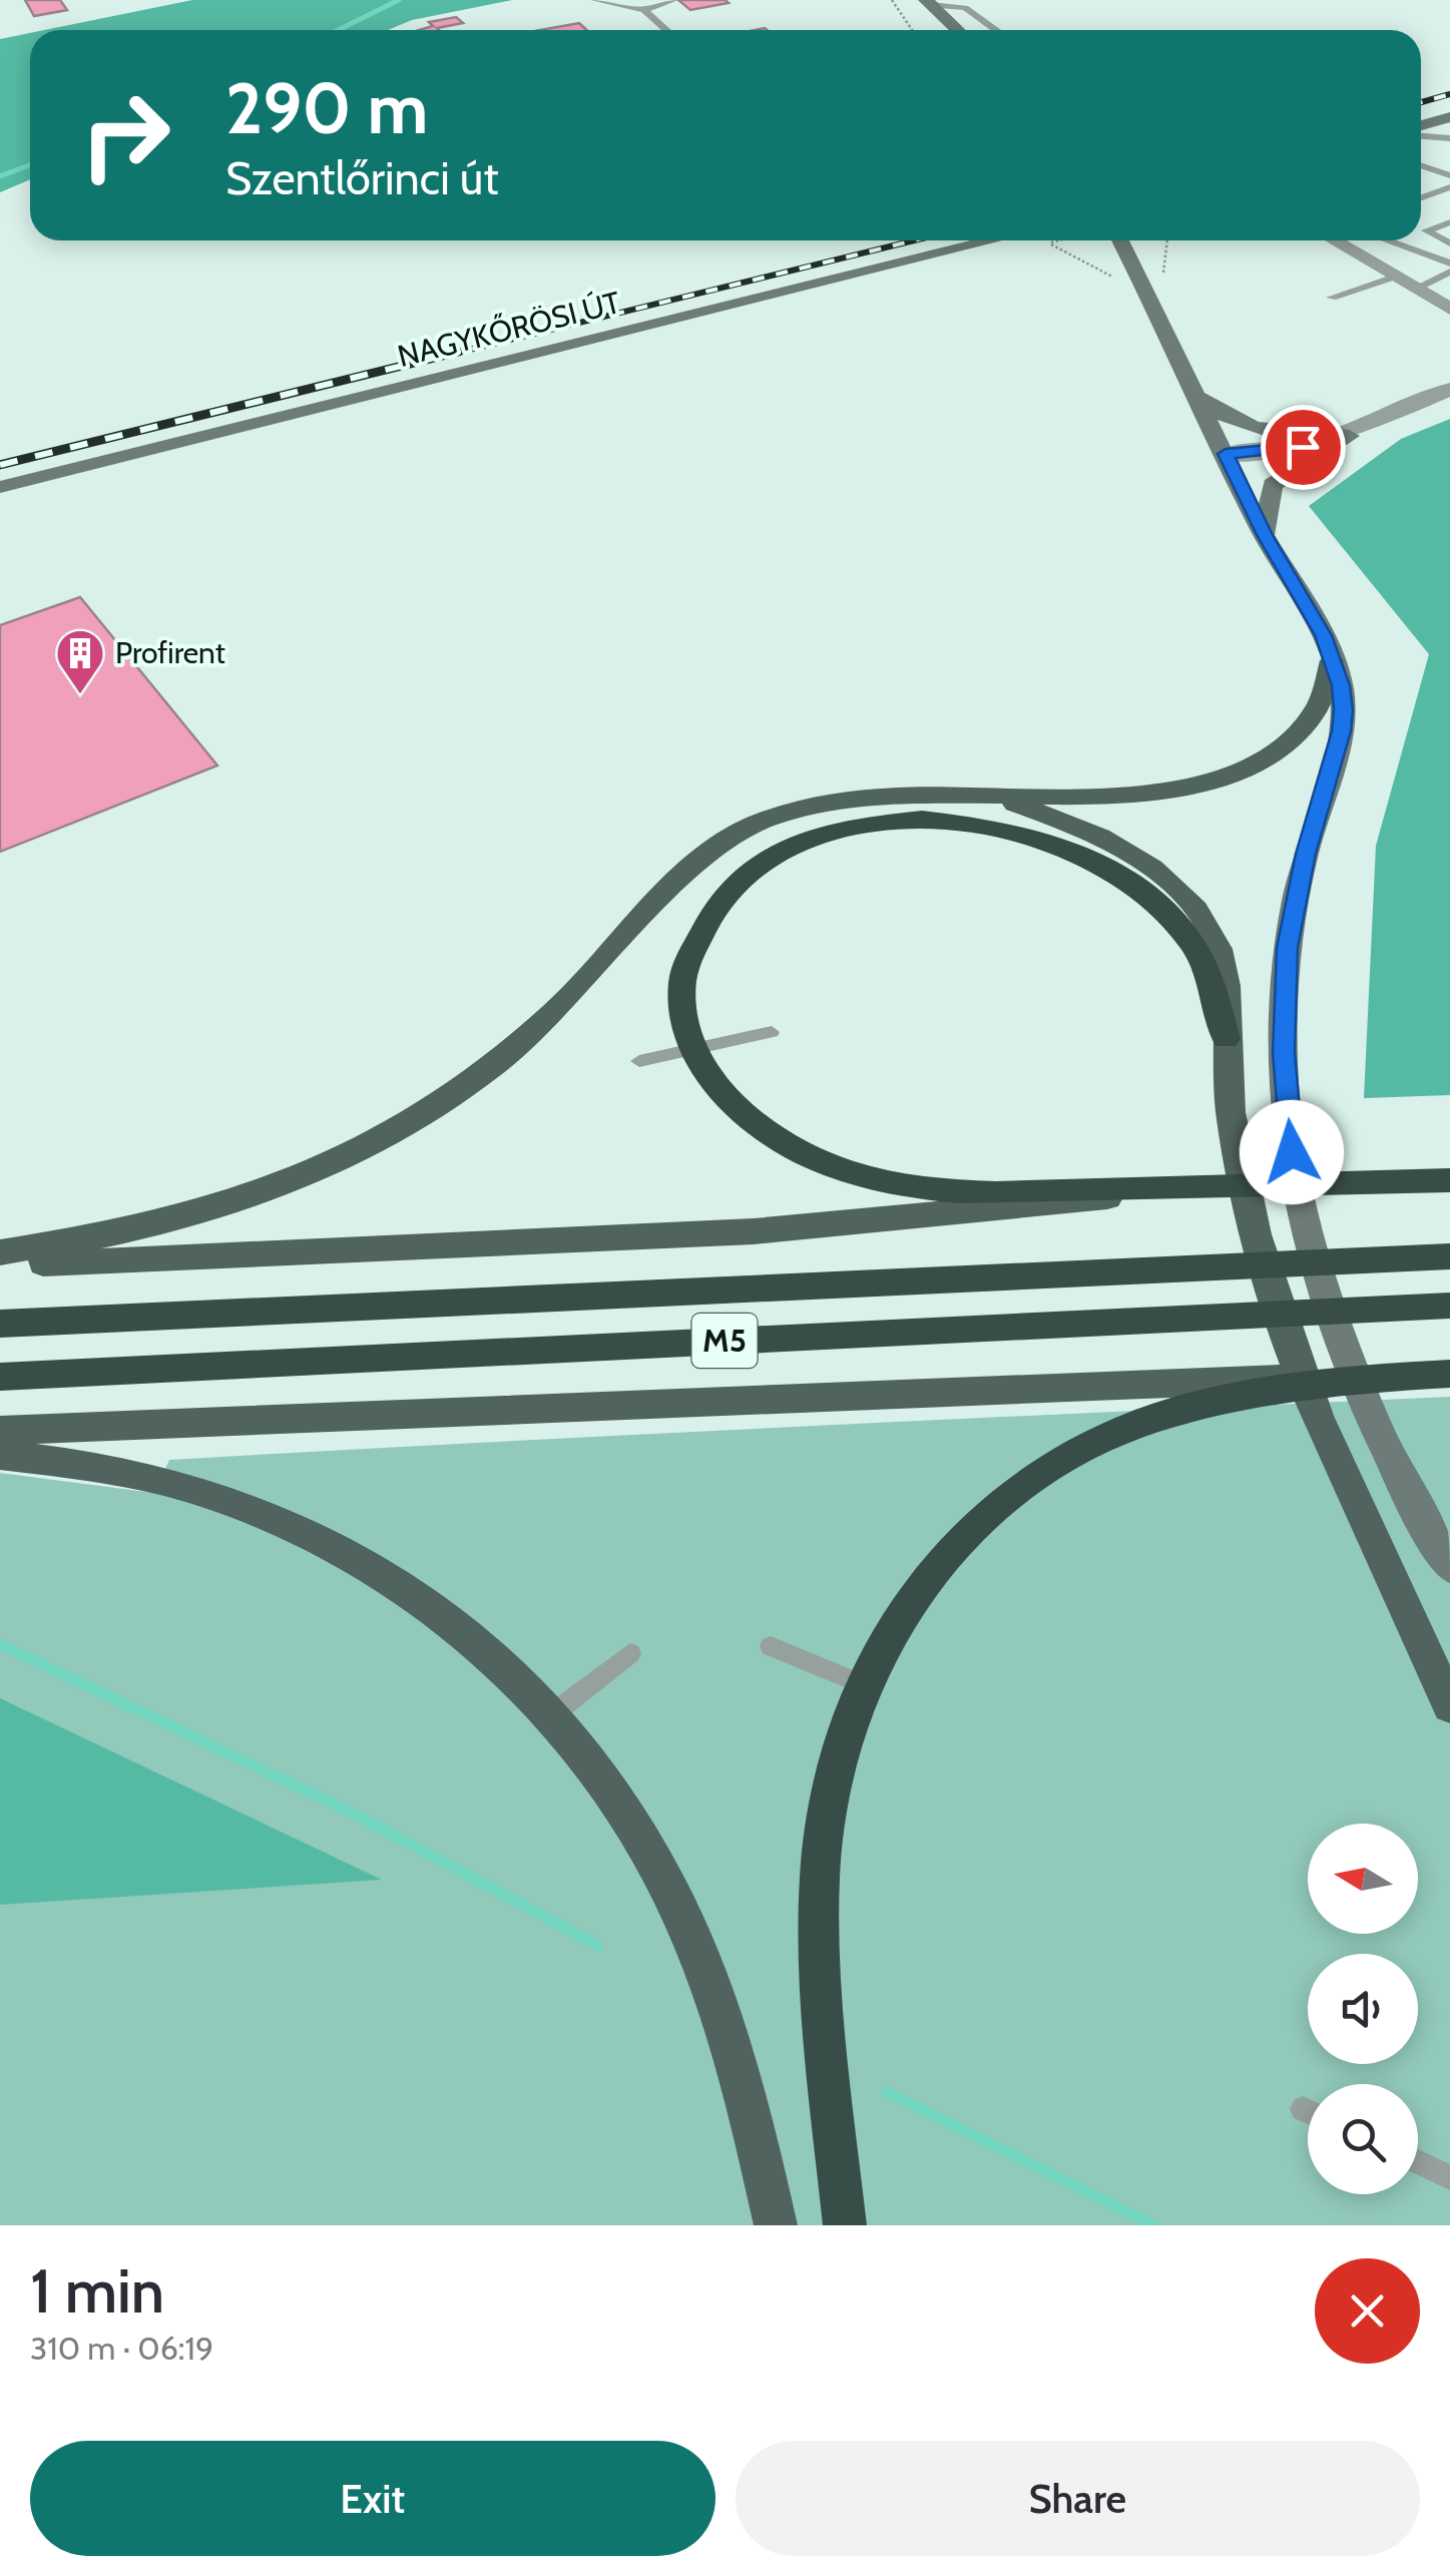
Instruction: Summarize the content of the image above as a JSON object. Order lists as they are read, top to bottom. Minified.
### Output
{"streets":{"highway":["M5"],"main road":["NAGYKŐRÖSI ÚT"]},"places":{"building":["Profirent"]},"north":"left","page":{"turn":["290 m","Szentlőrinci út"],"heading":["1 min","310 m · 06:19"],"buttons":["Exit","Share"]}}
